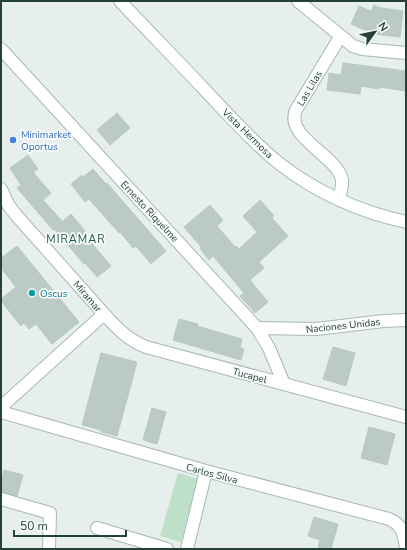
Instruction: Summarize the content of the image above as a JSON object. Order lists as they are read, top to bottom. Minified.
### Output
{"streets":{"street":["Las Lilas","Vista Hermosa","Ernesto Riquelme","Miramar","Naciones Unidas","Tucapel","Carlos Silva"]},"crossings":[["Las Lilas","Vista Hermosa"],["Ernesto Riquelme","Naciones Unidas"],["Ernesto Riquelme","Tucapel"],["Miramar","Tucapel"]],"districts":["MIRAMAR"],"places":["Minimarket Oportus","Oscus"],"scale_bar":"50 m","north":"top right"}
